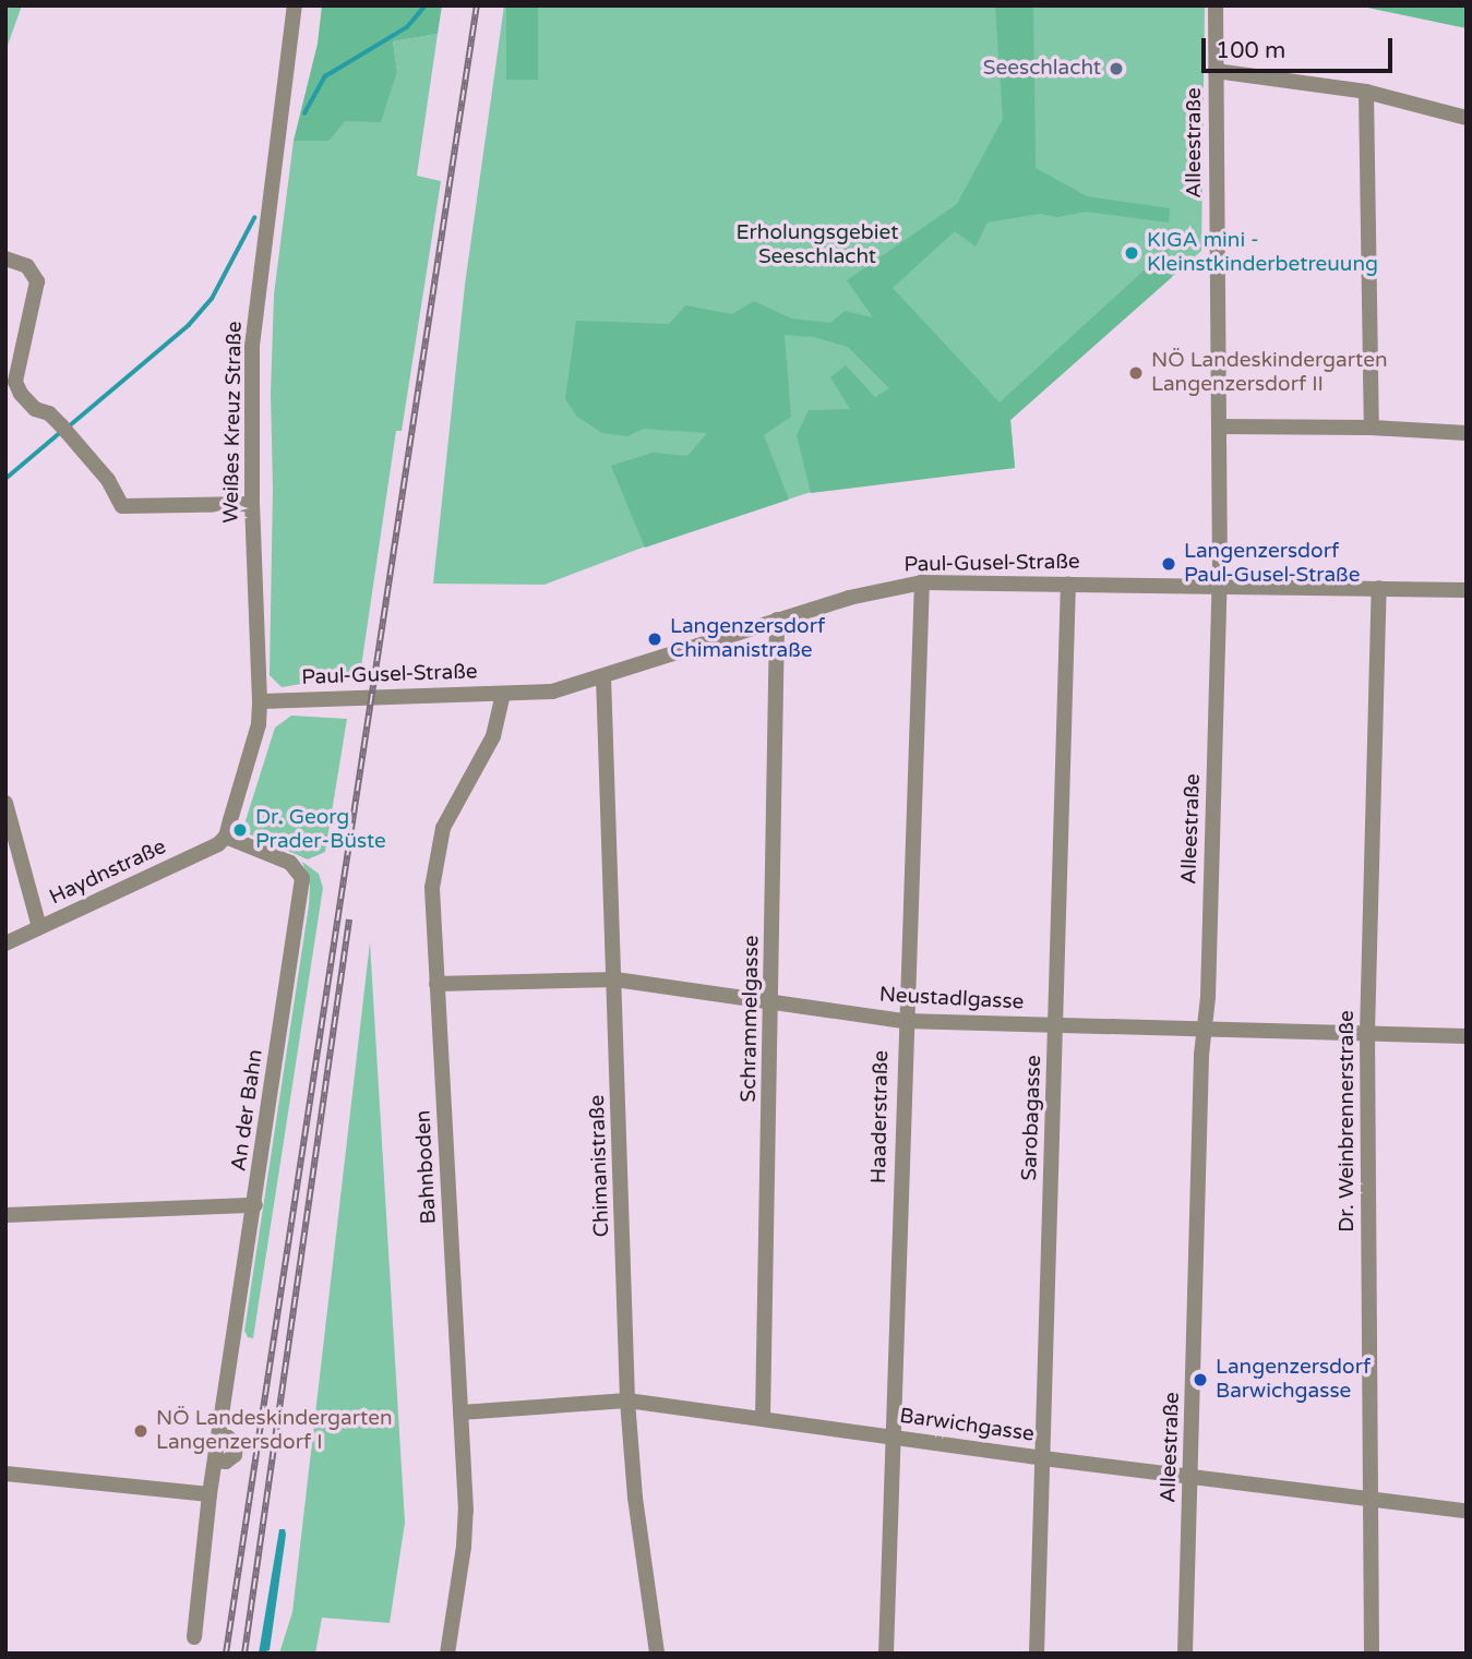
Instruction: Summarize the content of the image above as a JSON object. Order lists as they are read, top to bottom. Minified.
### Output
{"streets":{"street":["Alleestraße","Weißes Kreuz Straße","Paul-Gusel-Straße","Haydnstraße","Neustadlgasse","Schrammelgasse","An der Bahn","Haaderstraße","Sarobagasse","Dr. Weinbrennerstraße","Chimanistraße","Bahnboden","Barwichgasse"]},"crossings":[["Alleestraße","Paul-Gusel-Straße"],["Alleestraße","Neustadlgasse"],["Alleestraße","Barwichgasse"],["Weißes Kreuz Straße","Paul-Gusel-Straße"],["Weißes Kreuz Straße","Haydnstraße"],["Weißes Kreuz Straße","An der Bahn"],["Paul-Gusel-Straße","Schrammelgasse"],["Paul-Gusel-Straße","Haaderstraße"],["Paul-Gusel-Straße","Sarobagasse"],["Paul-Gusel-Straße","Dr. Weinbrennerstraße"],["Paul-Gusel-Straße","Chimanistraße"],["Paul-Gusel-Straße","Bahnboden"],["Haydnstraße","An der Bahn"],["Neustadlgasse","Schrammelgasse"],["Neustadlgasse","Haaderstraße"],["Neustadlgasse","Sarobagasse"],["Neustadlgasse","Dr. Weinbrennerstraße"],["Neustadlgasse","Chimanistraße"],["Neustadlgasse","Bahnboden"],["Schrammelgasse","Barwichgasse"],["Haaderstraße","Barwichgasse"],["Sarobagasse","Barwichgasse"],["Dr. Weinbrennerstraße","Barwichgasse"],["Chimanistraße","Barwichgasse"],["Bahnboden","Barwichgasse"]],"parks":["Erholungsgebiet Seeschlacht"],"places":["Seeschlacht","KIGA mini - Kleinstkinderbetreuung","NÖ Landeskindergarten Langenzersdorf II","Langenzersdorf Paul-Gusel-Straße","Langenzersdorf Chimanistraße","Dr. Georg Prader-Büste","Langenzersdorf Barwichgasse","NÖ Landeskindergarten Langenzersdorf I"],"scale_bar":"100 m"}
